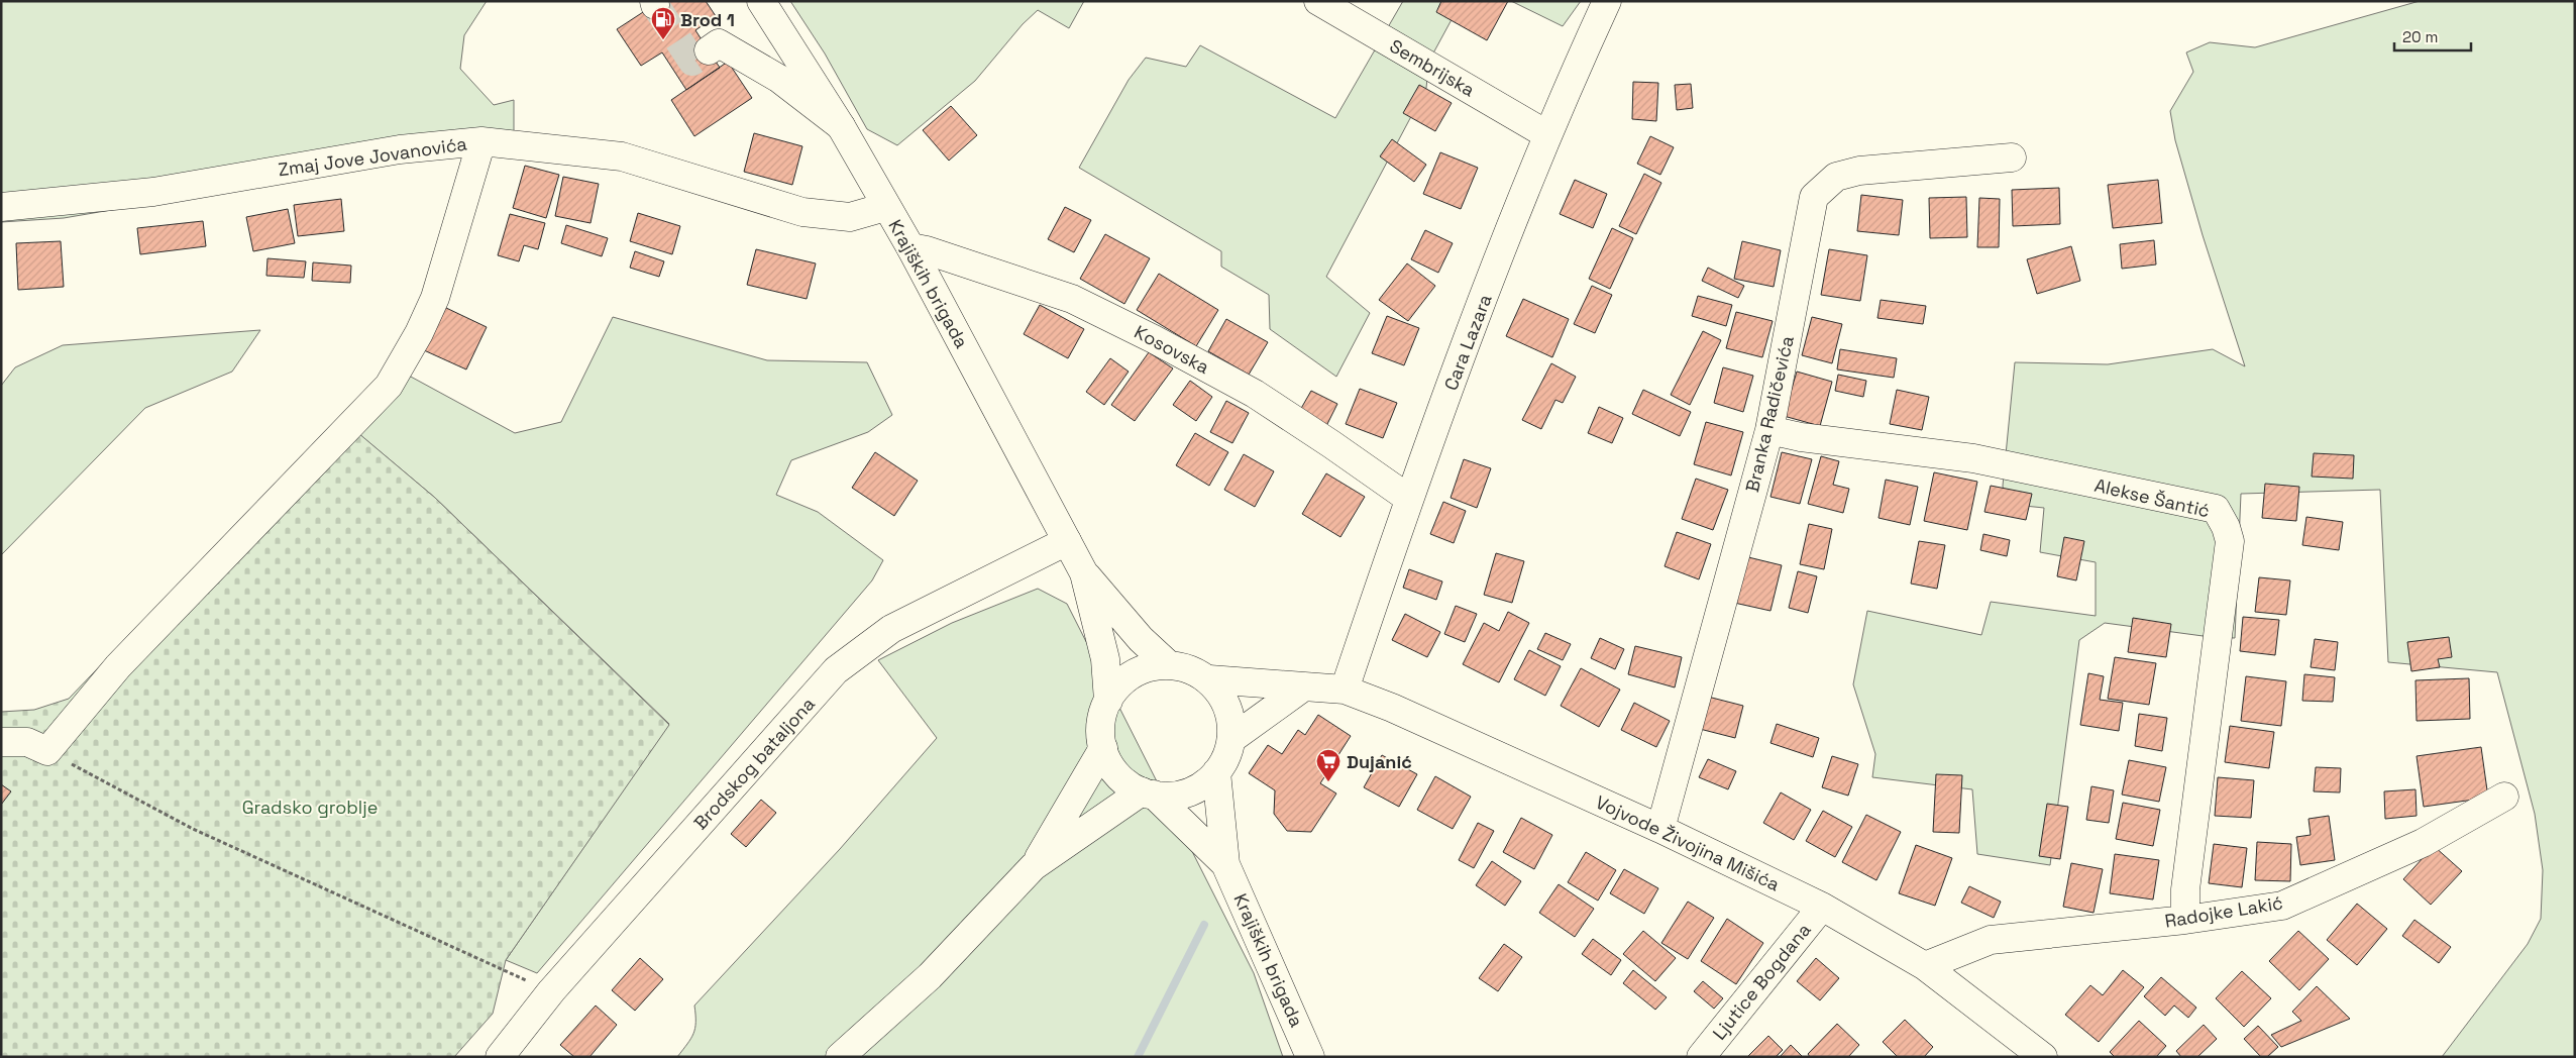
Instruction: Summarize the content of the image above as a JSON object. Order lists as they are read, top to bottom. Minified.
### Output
{"streets":{"street":["Sembrijska","Zmaj Jove Jovanovića","Krajiških brigada","Cara Lazara","Kosovska","Branka Radičevića","Alekse Šantić","Brodskog bataljona","Vojvode Živojina Mišića","Radojke Lakić","Ljutice Bogdana"]},"crossings":[["Sembrijska","Cara Lazara"],["Zmaj Jove Jovanovića","Krajiških brigada"],["Krajiških brigada","Kosovska"],["Krajiških brigada","Brodskog bataljona"],["Krajiških brigada","Vojvode Živojina Mišića"],["Cara Lazara","Kosovska"],["Cara Lazara","Vojvode Živojina Mišića"],["Branka Radičevića","Alekse Šantić"],["Branka Radičevića","Vojvode Živojina Mišića"],["Alekse Šantić","Radojke Lakić"],["Vojvode Živojina Mišića","Radojke Lakić"],["Vojvode Živojina Mišića","Ljutice Bogdana"]],"parks":["Gradsko groblje"],"places":{"fuel station":["Brod 1"],"supermarket":["Dujanić"]},"scale_bar":"20 m"}
